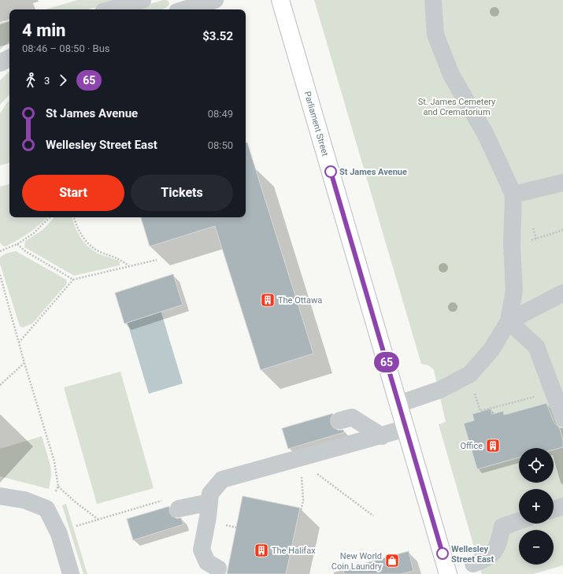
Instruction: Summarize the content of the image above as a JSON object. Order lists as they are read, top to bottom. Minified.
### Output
{"streets":{"main road":["Parliament Street"]},"parks":["St. James Cemetery and Crematorium"],"places":{"other":["St James Avenue","Wellesley Street East"],"building":["The Ottawa","Office","The Halifax"],"shop":["New World Coin Laundry"]},"lines":["bus line 65"],"page":{"on_map":"65","heading":["4 min","08:46 – 08:50 · Bus","$3.52"],"legs":["3","65"],"list":[{"name":"St James Avenue","value":"08:49"},{"name":"Wellesley Street East","value":"08:50"}],"buttons":["Start","Tickets"],"map_buttons":["+","−"]}}
